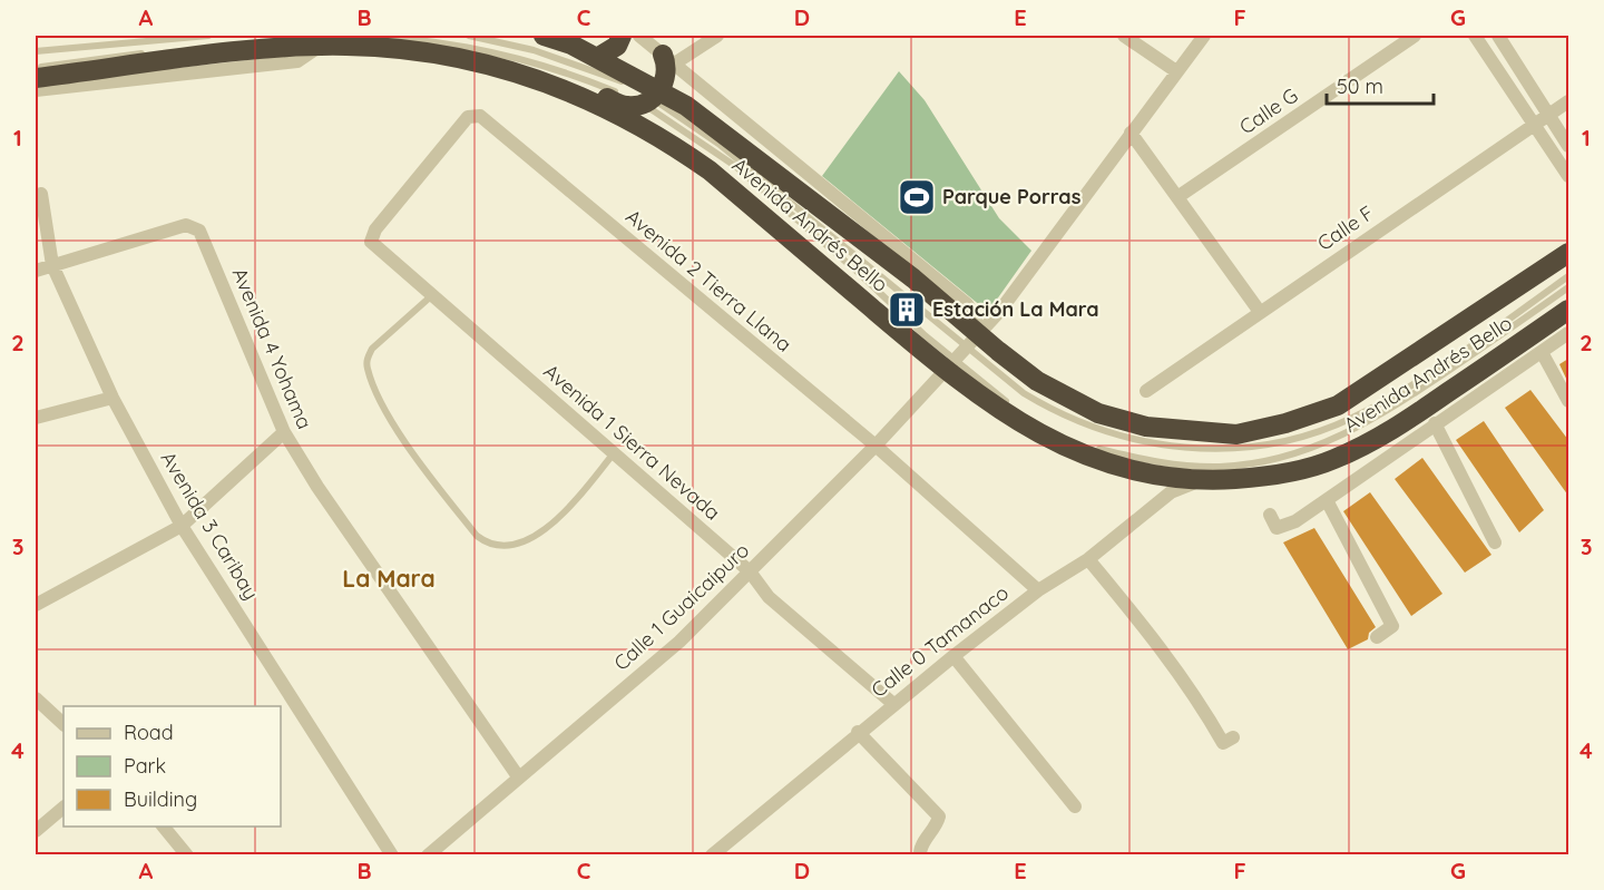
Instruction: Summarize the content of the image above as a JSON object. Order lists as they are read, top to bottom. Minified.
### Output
{"streets":{"highway":["Avenida Andrés Bello"],"street":["Calle G","Calle F","Avenida 2 Tierra Llana","Avenida 4 Yohama","Avenida 1 Sierra Nevada","Avenida 3 Caribay","Calle 1 Guaicaipuro","Calle 0 Tamanaco"]},"crossings":[["Avenida Andrés Bello","Calle 1 Guaicaipuro"],["Avenida Andrés Bello","Calle 0 Tamanaco"],["Avenida 2 Tierra Llana","Avenida 1 Sierra Nevada"],["Avenida 2 Tierra Llana","Calle 1 Guaicaipuro"],["Avenida 2 Tierra Llana","Calle 0 Tamanaco"],["Avenida 4 Yohama","Avenida 3 Caribay"],["Avenida 4 Yohama","Calle 1 Guaicaipuro"],["Avenida 1 Sierra Nevada","Calle 1 Guaicaipuro"],["Avenida 1 Sierra Nevada","Calle 0 Tamanaco"]],"districts":["La Mara"],"places":{"sports":["Parque Porras"],"building":["Estación La Mara"]},"legend":["Road","Park","Building"],"scale_bar":"50 m","grid":{"columns":["A","B","C","D","E","F","G"],"rows":["1","2","3","4"]}}
